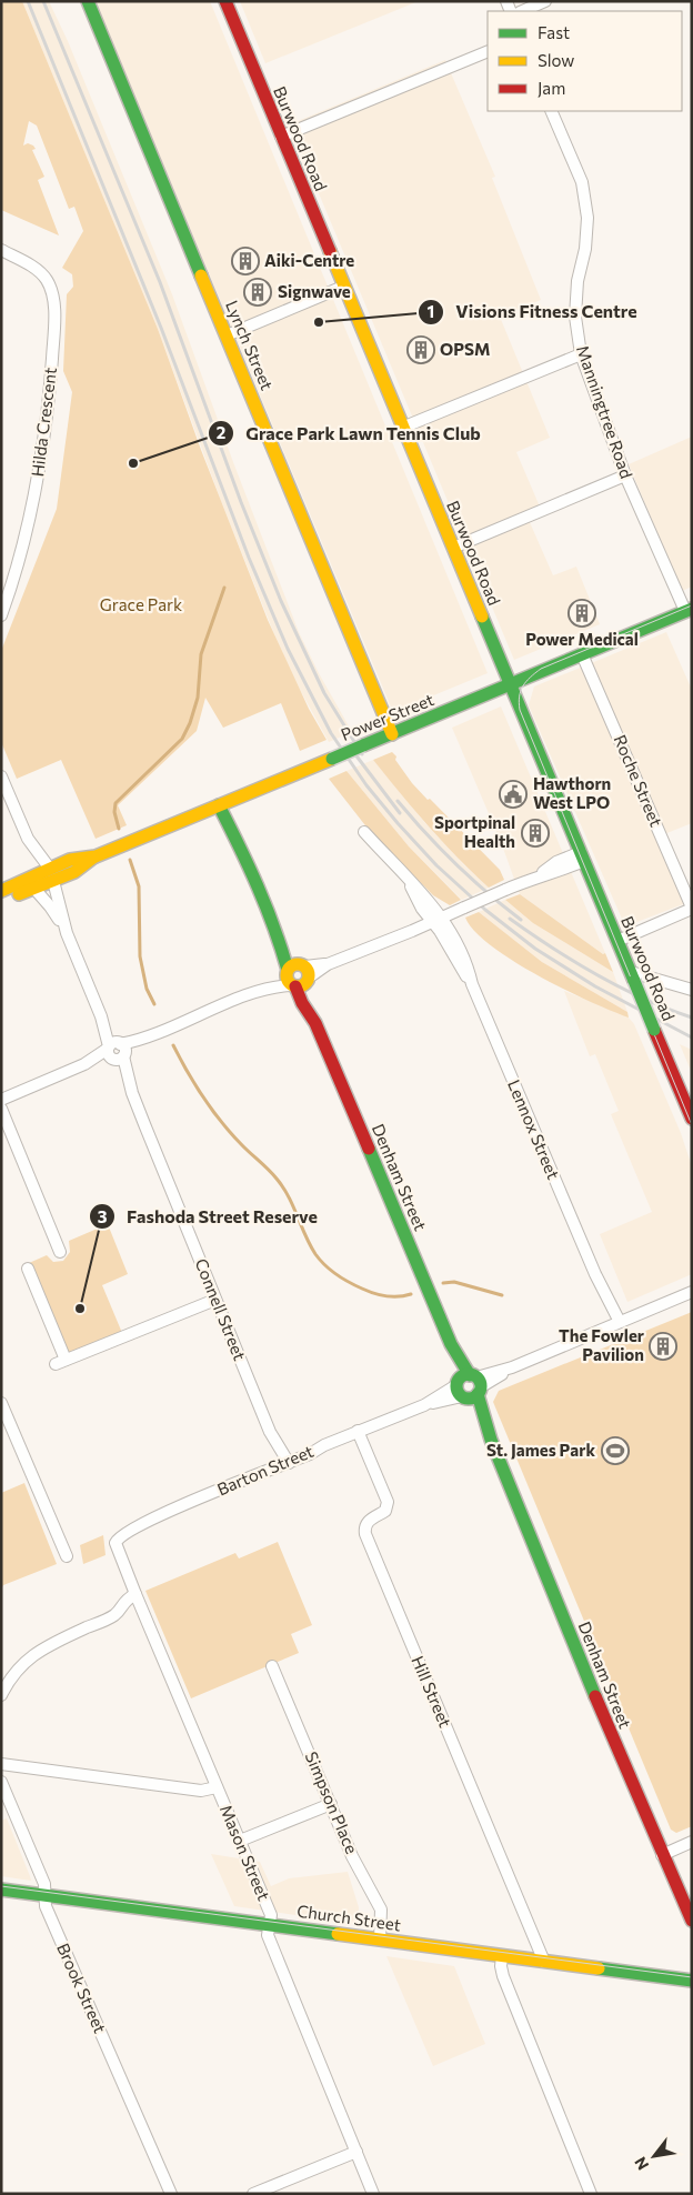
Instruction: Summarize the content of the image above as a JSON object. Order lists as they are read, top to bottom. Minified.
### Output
{"streets":{"main road":["Burwood Road","Lynch Street","Power Street","Denham Street","Church Street"],"street":["Manningtree Road","Hilda Crescent","Roche Street","Lennox Street","Connell Street","Barton Street","Hill Street","Simpson Place","Mason Street","Brook Street"]},"crossings":[["Burwood Road","Power Street"],["Lynch Street","Power Street"],["Manningtree Road","Power Street"],["Power Street","Roche Street"],["Power Street","Denham Street"],["Power Street","Connell Street"],["Lennox Street","Barton Street"],["Denham Street","Barton Street"],["Connell Street","Barton Street"],["Barton Street","Hill Street"],["Barton Street","Mason Street"],["Hill Street","Church Street"],["Simpson Place","Church Street"],["Mason Street","Church Street"],["Church Street","Brook Street"]],"parks":["Grace Park"],"places":{"building":["Aiki-Centre","Signwave","OPSM","Power Medical","Sportpinal Health","The Fowler Pavilion"],"other":["Visions Fitness Centre","Grace Park Lawn Tennis Club","Fashoda Street Reserve"],"public building":["Hawthorn West LPO"],"sports":["St. James Park"]},"legend":["Fast","Slow","Jam"],"north":"bottom left"}
